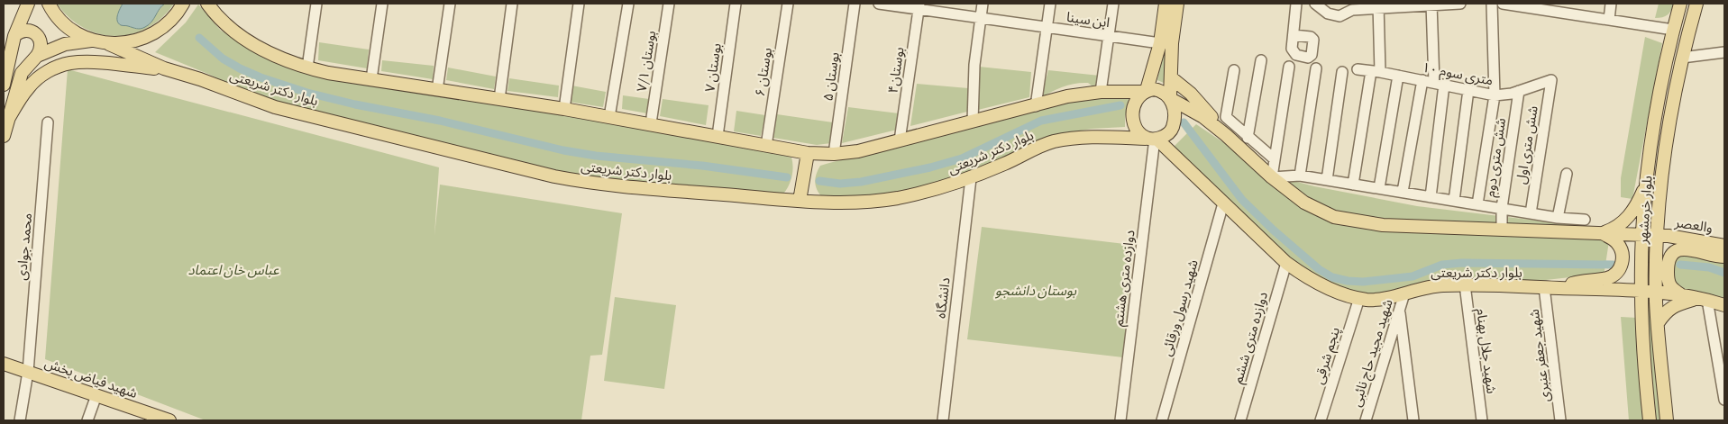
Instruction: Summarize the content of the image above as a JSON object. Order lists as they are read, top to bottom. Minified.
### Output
{"streets":{"main road":["بلوار دکتر شریعتی","بلوار خرمشهر","والعصر","شهید فیاض بخش"],"street":["ابن سینا","بوستان ۷/۱","بوستان ۷","بوستان۴","بوستان ۶","۱۰ متری سوم","بوستان ۵","شش متری اول","شش متری دوم","محمد جوادی","دوازده متری هشتم","دانشگاه","شهید رسول ورقائی","دوازده متری ششم","شهید جلال بهنام","شهید مجید حاج نائبی","پنجم شرقی","شهید جعفر عنبری"]},"crossings":[["ابن سینا","بوستان۴"],["بوستان ۷/۱","بلوار دکتر شریعتی"],["بوستان ۷","بلوار دکتر شریعتی"],["بوستان۴","بلوار دکتر شریعتی"],["بوستان ۶","بلوار دکتر شریعتی"],["۱۰ متری سوم","شش متری اول"],["۱۰ متری سوم","شش متری دوم"],["بوستان ۵","بلوار دکتر شریعتی"],["بلوار دکتر شریعتی","بلوار خرمشهر"],["بلوار دکتر شریعتی","دوازده متری هشتم"],["بلوار دکتر شریعتی","دانشگاه"],["بلوار دکتر شریعتی","شهید رسول ورقائی"],["بلوار دکتر شریعتی","دوازده متری ششم"],["بلوار دکتر شریعتی","شهید جلال بهنام"],["بلوار دکتر شریعتی","شهید مجید حاج نائبی"],["بلوار دکتر شریعتی","پنجم شرقی"],["بلوار دکتر شریعتی","شهید جعفر عنبری"],["بلوار خرمشهر","والعصر"],["محمد جوادی","شهید فیاض بخش"]],"parks":["عباس خان اعتماد","بوستان دانشجو"]}
